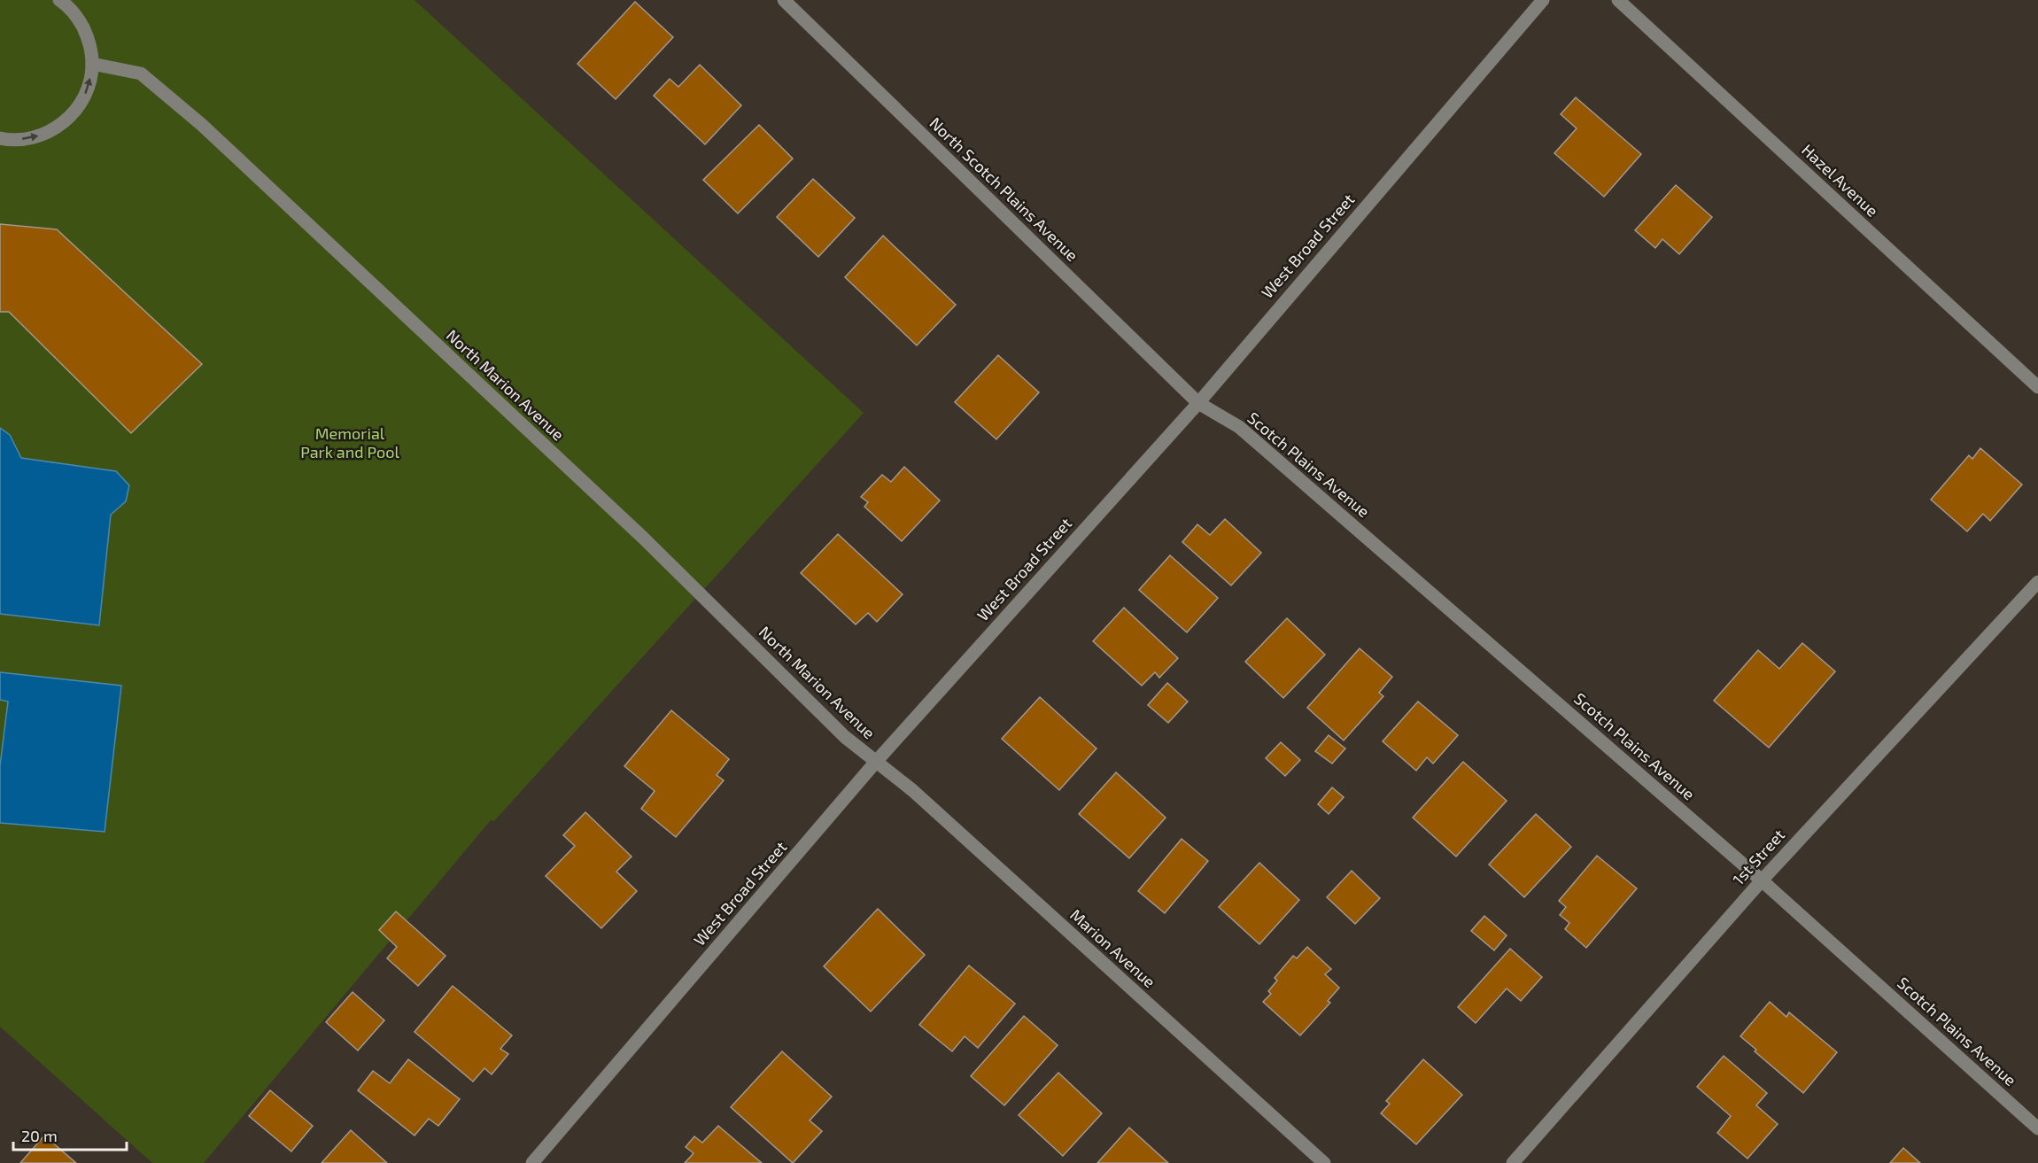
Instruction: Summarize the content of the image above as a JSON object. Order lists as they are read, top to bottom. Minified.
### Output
{"streets":{"street":["Hazel Avenue","North Scotch Plains Avenue","West Broad Street","North Marion Avenue","Scotch Plains Avenue","1st Street","Marion Avenue"]},"crossings":[["North Scotch Plains Avenue","West Broad Street"],["North Scotch Plains Avenue","Scotch Plains Avenue"],["West Broad Street","North Marion Avenue"],["West Broad Street","Scotch Plains Avenue"],["West Broad Street","Marion Avenue"],["North Marion Avenue","Marion Avenue"],["Scotch Plains Avenue","1st Street"]],"parks":["Memorial Park and Pool"],"scale_bar":"20 m"}
